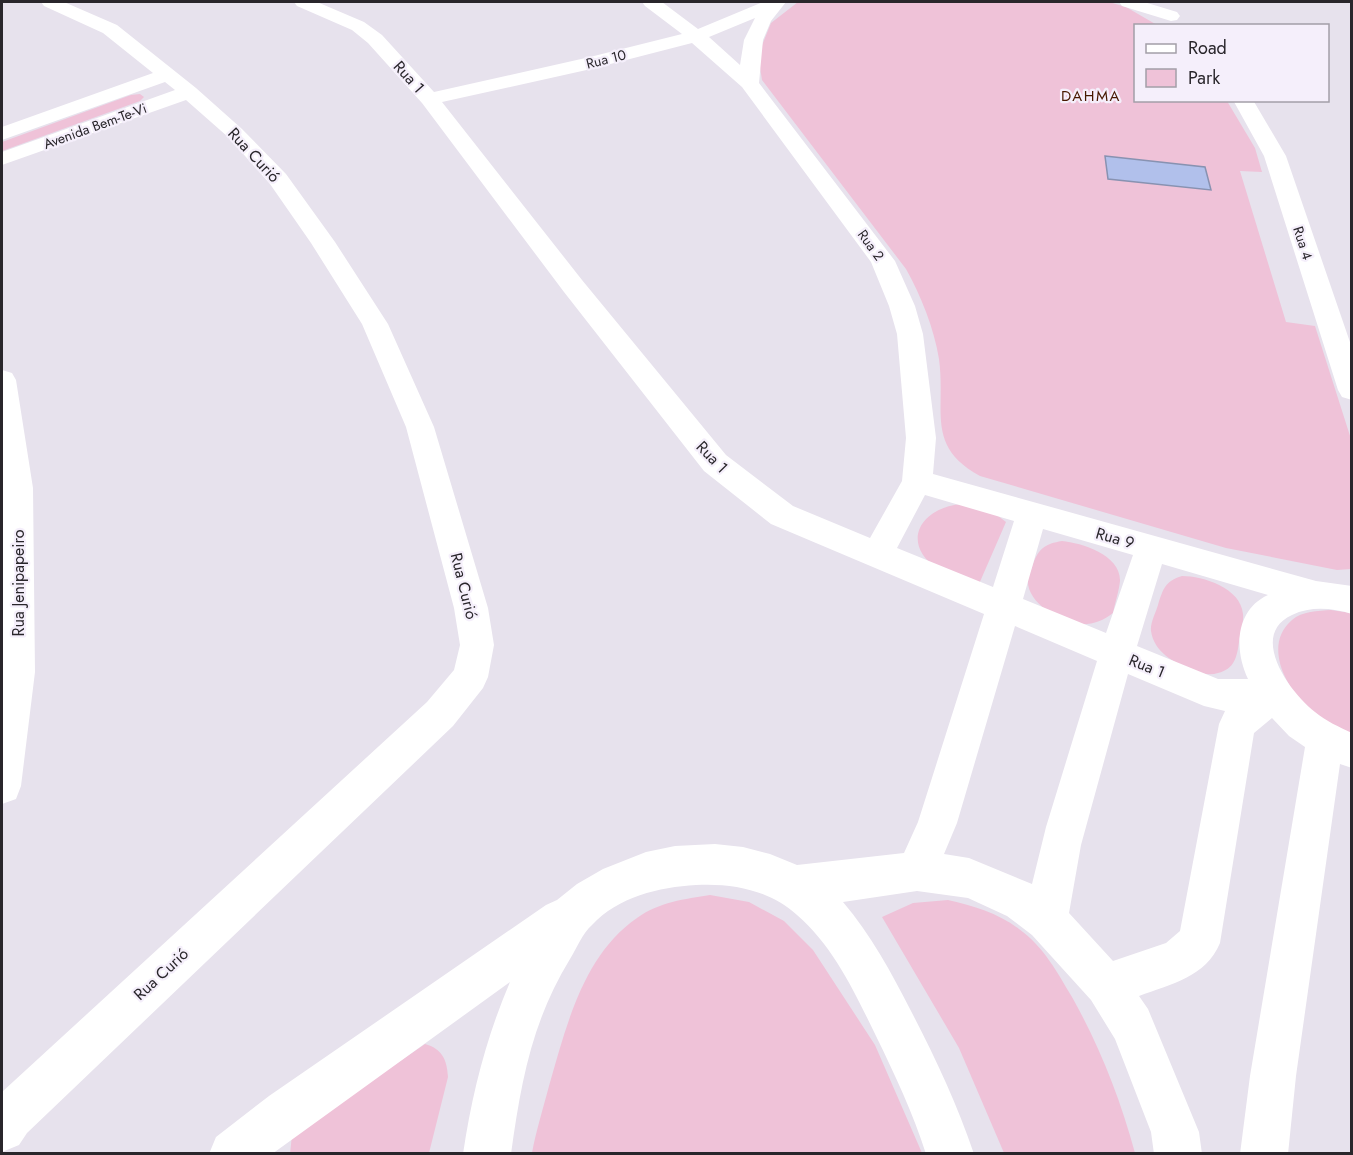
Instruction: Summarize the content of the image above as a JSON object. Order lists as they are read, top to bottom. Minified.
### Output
{"streets":{"street":["Rua 10","Rua 1","Avenida Bem-Te-Vi","Rua Curió","Rua 4","Rua 2","Rua 9","Rua Jenipapeiro"]},"crossings":[["Rua 10","Rua 1"],["Rua 10","Rua 2"],["Rua 1","Rua 2"],["Avenida Bem-Te-Vi","Rua Curió"],["Rua 2","Rua 9"]],"districts":["DAHMA"],"legend":["Road","Park"]}
